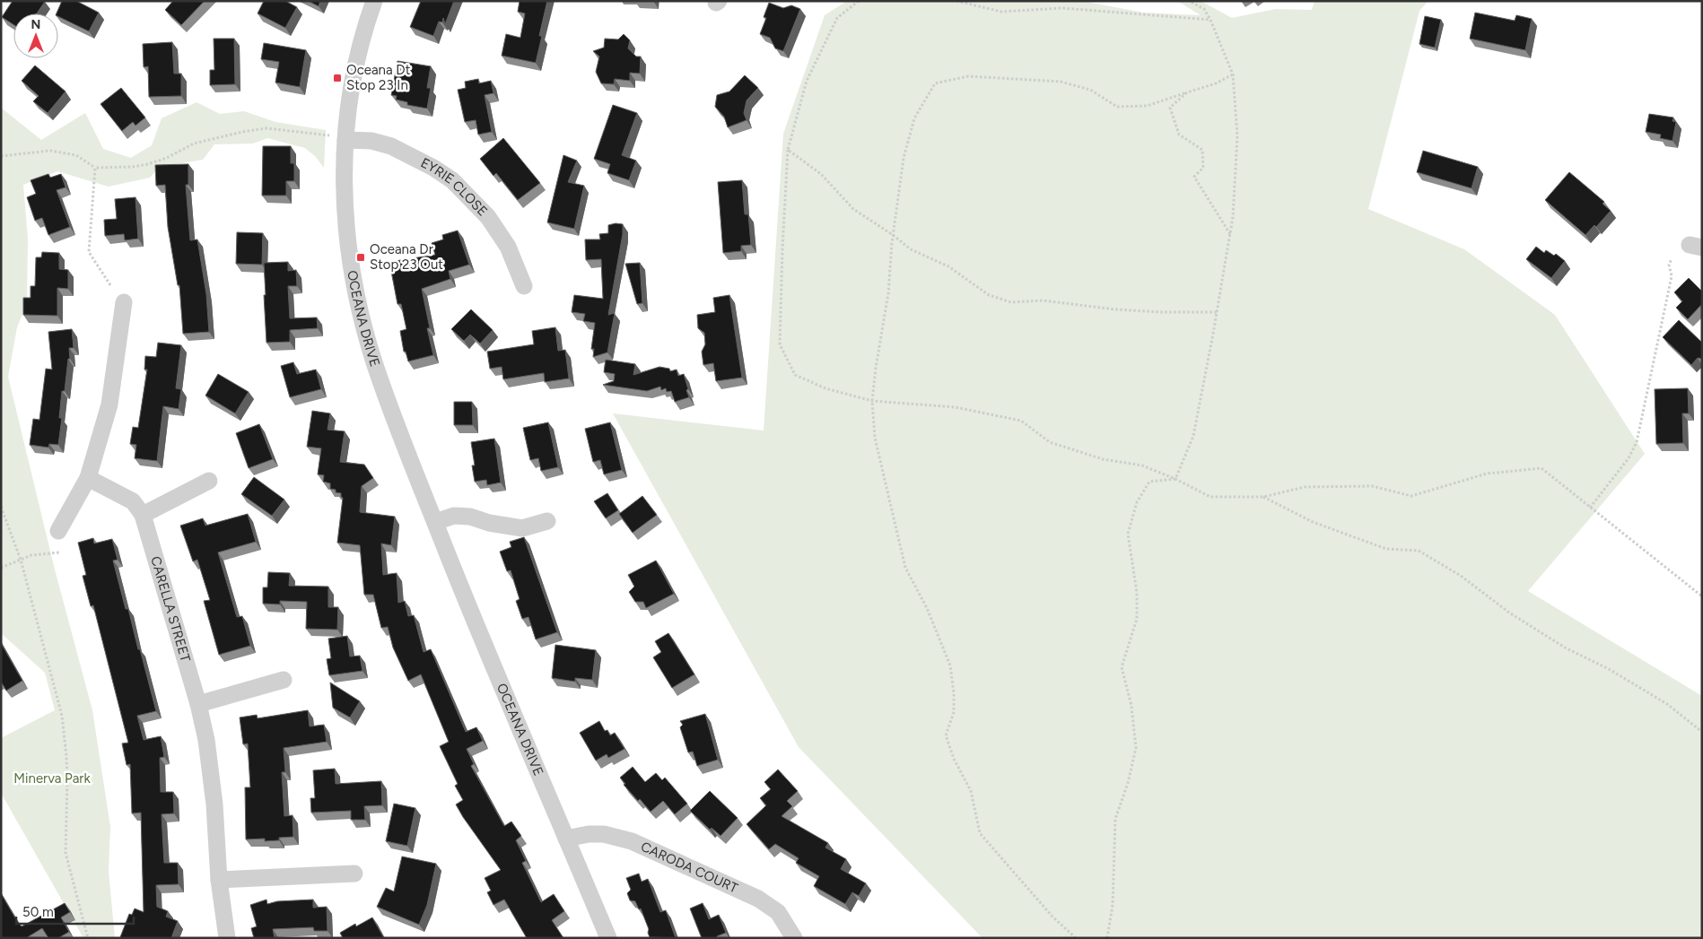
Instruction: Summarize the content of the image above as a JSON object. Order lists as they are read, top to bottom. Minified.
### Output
{"streets":{"street":["EYRIE CLOSE","OCEANA DRIVE","CARELLA STREET","CARODA COURT"]},"crossings":[["EYRIE CLOSE","OCEANA DRIVE"],["OCEANA DRIVE","CARODA COURT"]],"parks":["Minerva Park"],"places":{"transit":["Oceana Dt Stop 23 In","Oceana Dr Stop 23 Out"]},"scale_bar":"50 m","north":"top"}
